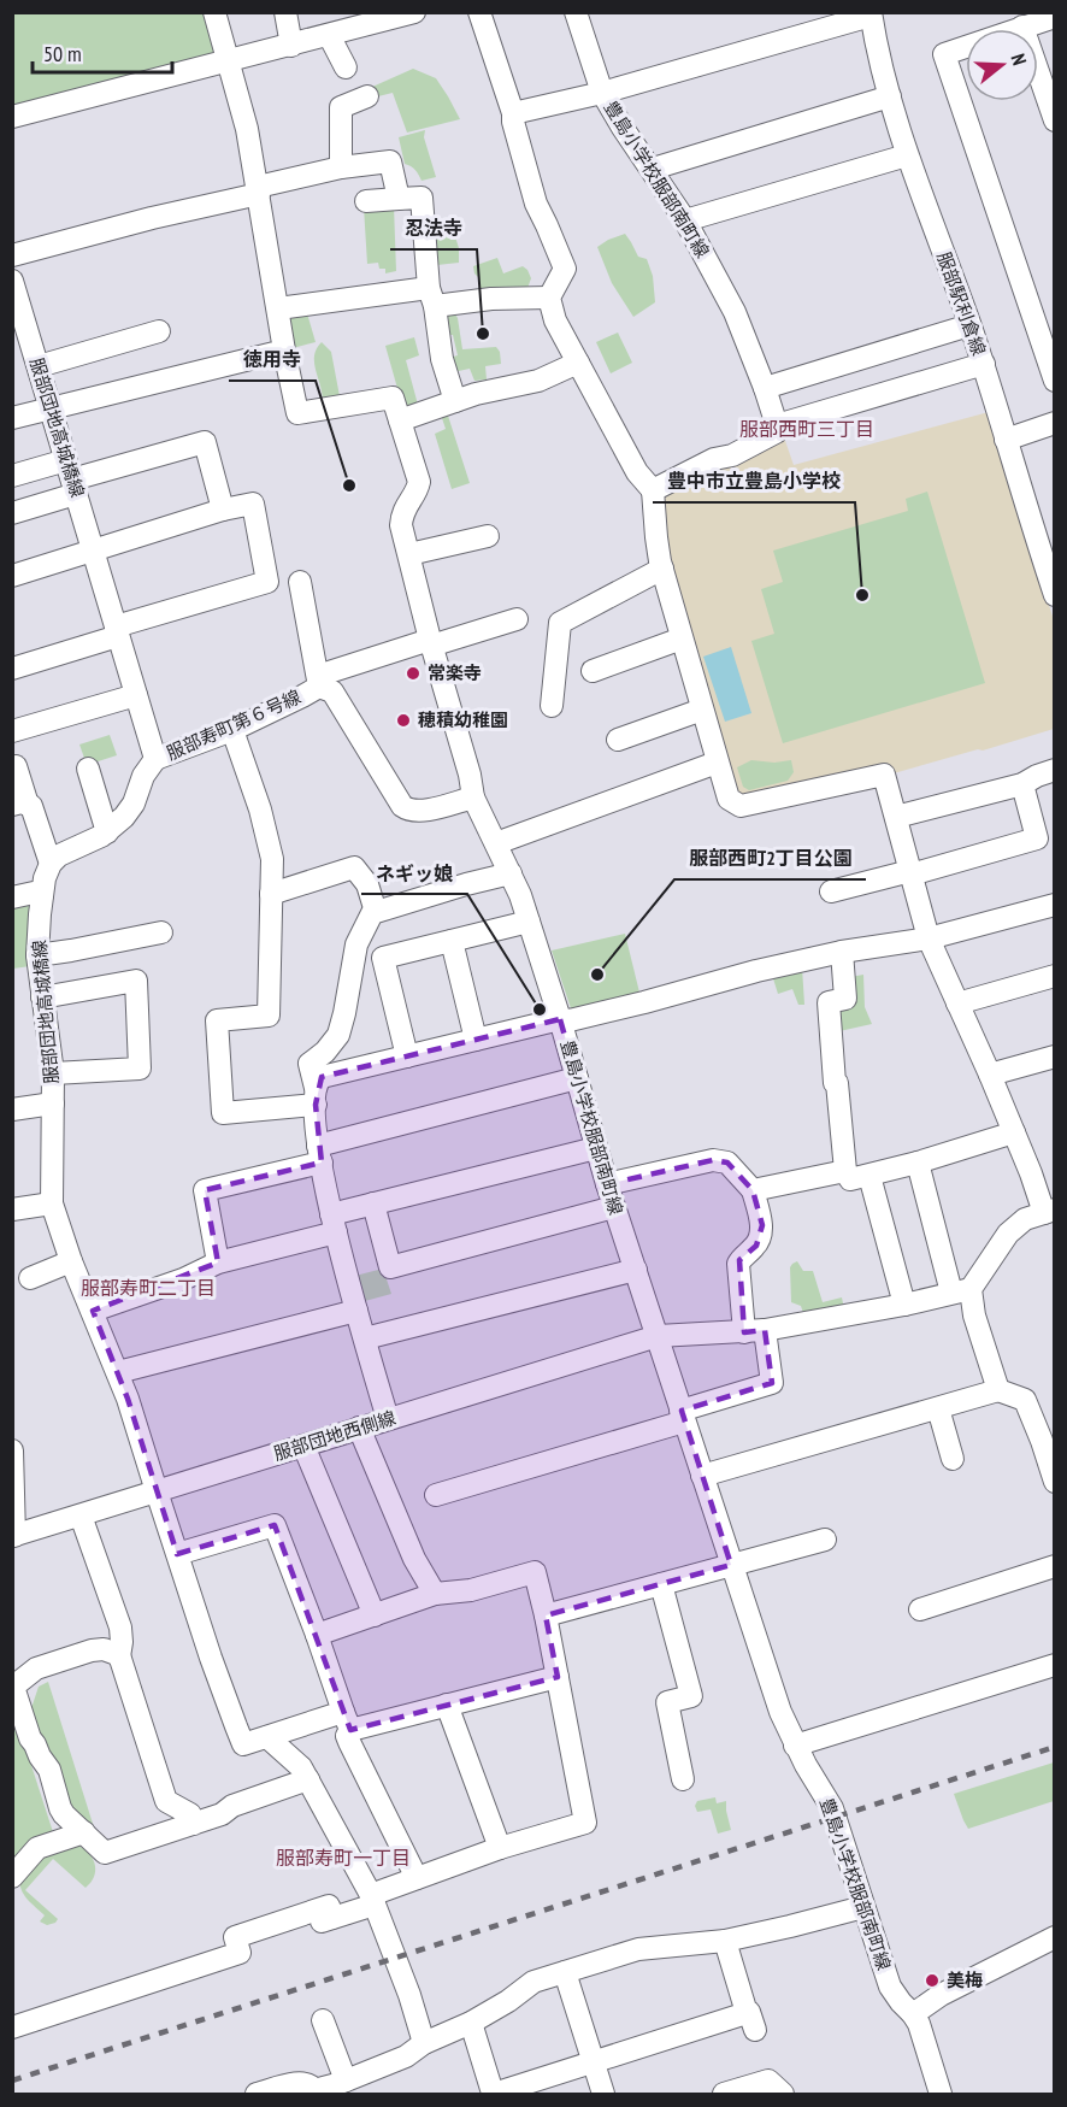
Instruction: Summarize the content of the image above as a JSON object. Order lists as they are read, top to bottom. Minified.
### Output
{"streets":{"street":["豊島小学校服部南町線","服部駅利倉線","服部団地高城橋線","服部寿町第６号線","服部団地西側線"]},"crossings":[["豊島小学校服部南町線","服部寿町第６号線"],["豊島小学校服部南町線","服部団地西側線"],["服部団地高城橋線","服部寿町第６号線"],["服部団地高城橋線","服部団地西側線"]],"districts":["服部西町三丁目","服部寿町二丁目","服部寿町一丁目"],"places":["忍法寺","徳用寺","豊中市立豊島小学校","常楽寺","穂積幼稚園","服部西町2丁目公園","ネギッ娘","美梅"],"scale_bar":"50 m","north":"right"}
